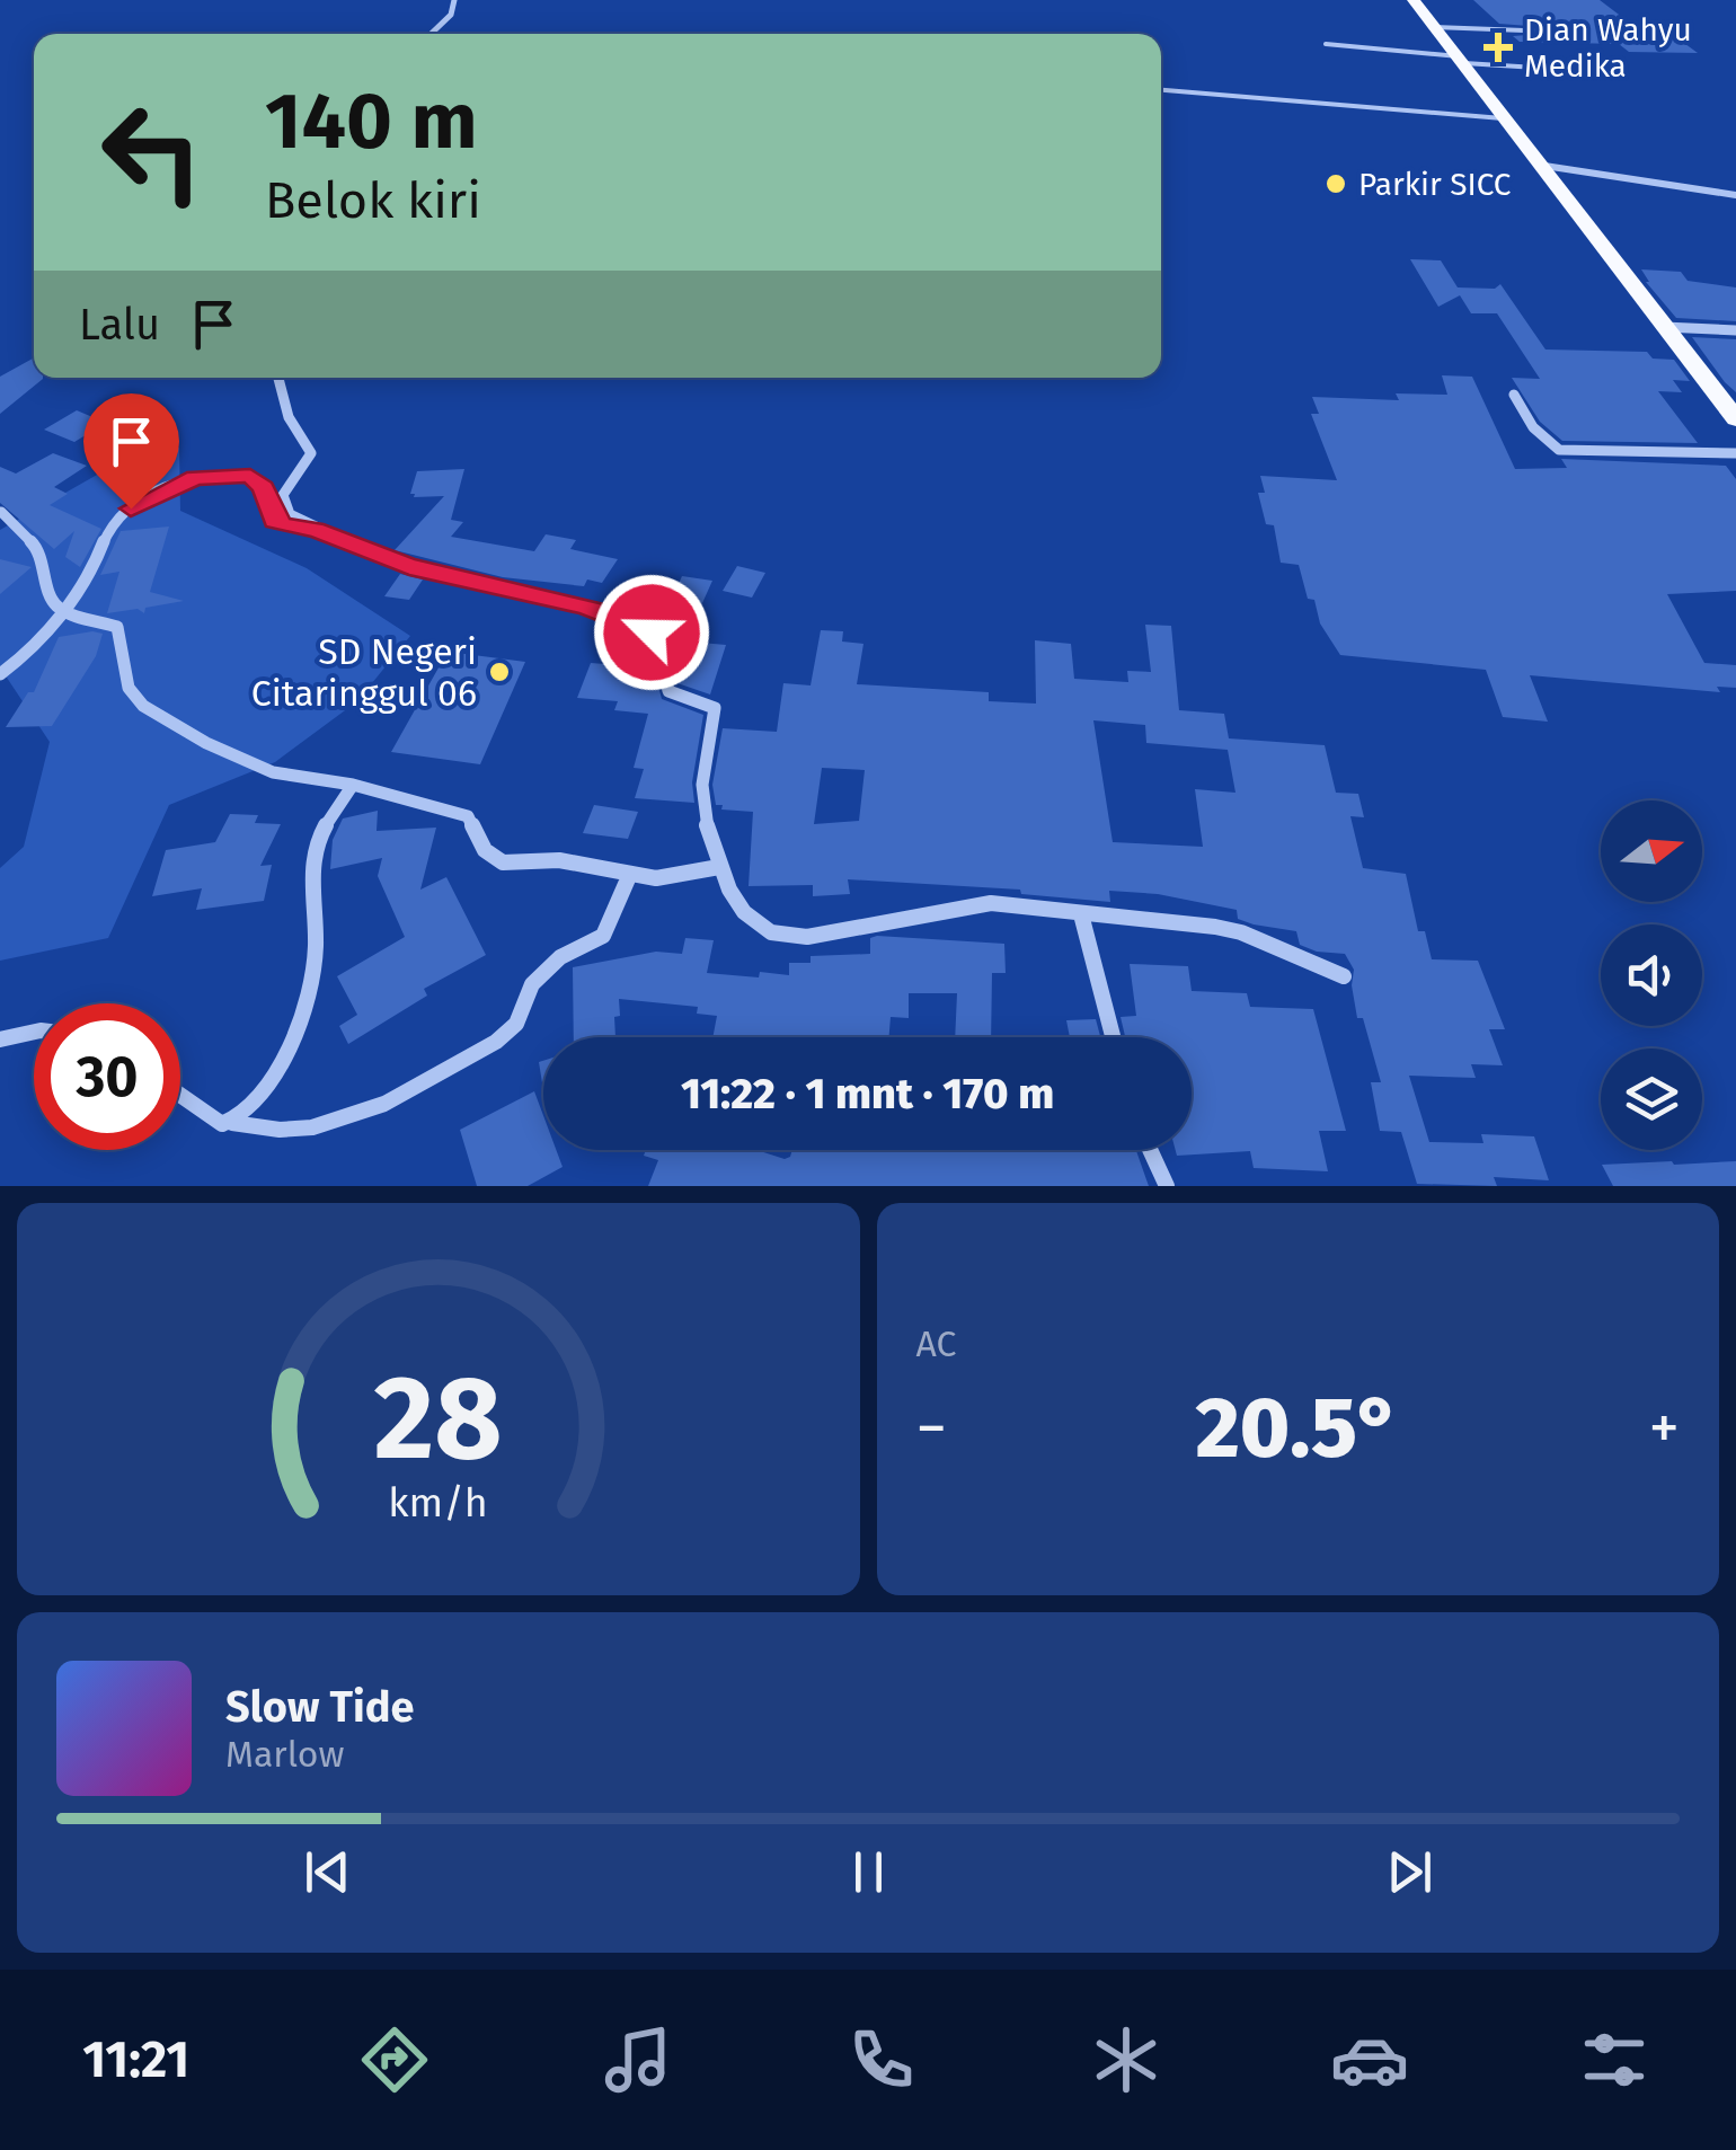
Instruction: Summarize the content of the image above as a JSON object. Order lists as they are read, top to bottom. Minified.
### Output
{"places":{"health":["Dian Wahyu Medika"],"other":["Parkir SICC","SD Negeri Citaringgul 06"]},"north":"right","page":{"turn":["140 m","Belok kiri"],"then":"Lalu","limit":"30","trip":"11:22 · 1 mnt · 170 m","tile":"AC","heat":["−","20.5°","+"],"song":["Slow Tide","Marlow"],"tabs":"11:21","gauge":["28","km/h"]}}
